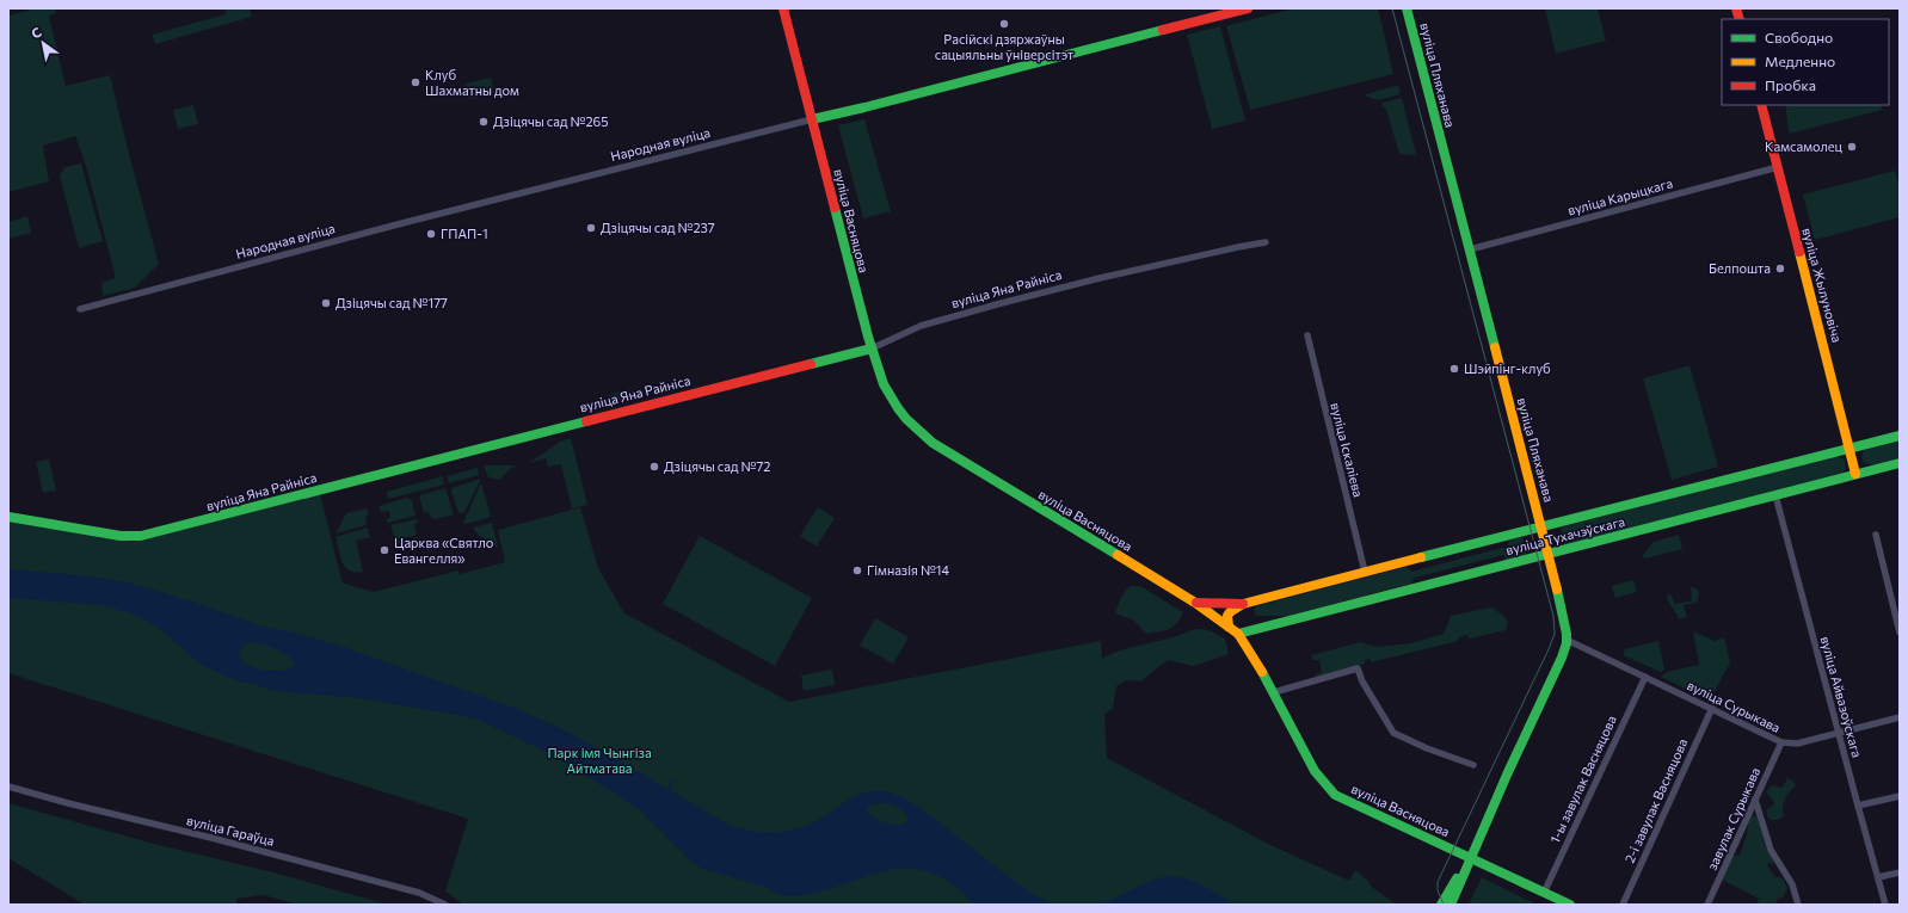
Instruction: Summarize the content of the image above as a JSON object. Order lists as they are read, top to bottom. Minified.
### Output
{"streets":{"street":["вуліца Пляханава","Народная вуліца","вуліца Карыцкага","вуліца Васняцова","вуліца Жылуновіча","вуліца Яна Райніса","вуліца Іскаліева","вуліца Тухачэўскага","вуліца Айвазоўскага","вуліца Сурыкава","1-ы завулак Васняцова","2-і завулак Васняцова","завулак Сурыкава","вуліца Гараўца"]},"crossings":[["вуліца Пляханава","вуліца Карыцкага"],["вуліца Пляханава","вуліца Васняцова"],["вуліца Пляханава","вуліца Тухачэўскага"],["вуліца Пляханава","вуліца Сурыкава"],["Народная вуліца","вуліца Васняцова"],["вуліца Карыцкага","вуліца Жылуновіча"],["вуліца Васняцова","вуліца Яна Райніса"],["вуліца Васняцова","вуліца Тухачэўскага"],["вуліца Васняцова","1-ы завулак Васняцова"],["вуліца Жылуновіча","вуліца Тухачэўскага"],["вуліца Іскаліева","вуліца Тухачэўскага"],["вуліца Тухачэўскага","вуліца Айвазоўскага"],["вуліца Айвазоўскага","вуліца Сурыкава"],["вуліца Сурыкава","1-ы завулак Васняцова"],["вуліца Сурыкава","2-і завулак Васняцова"],["вуліца Сурыкава","завулак Сурыкава"]],"parks":["Парк імя Чынгіза Айтматава"],"places":["Расійскі дзяржаўны сацыяльны ўніверсітэт","Клуб Шахматны дом","Дзіцячы сад №265","Камсамолец","Дзіцячы сад №237","ГПАП-1","Белпошта","Дзіцячы сад №177","Шэйпінг-клуб","Дзіцячы сад №72","Царква «Святло Евангелля»","Гімназія №14"],"legend":["Свободно","Медленно","Пробка"],"north":"top left"}
